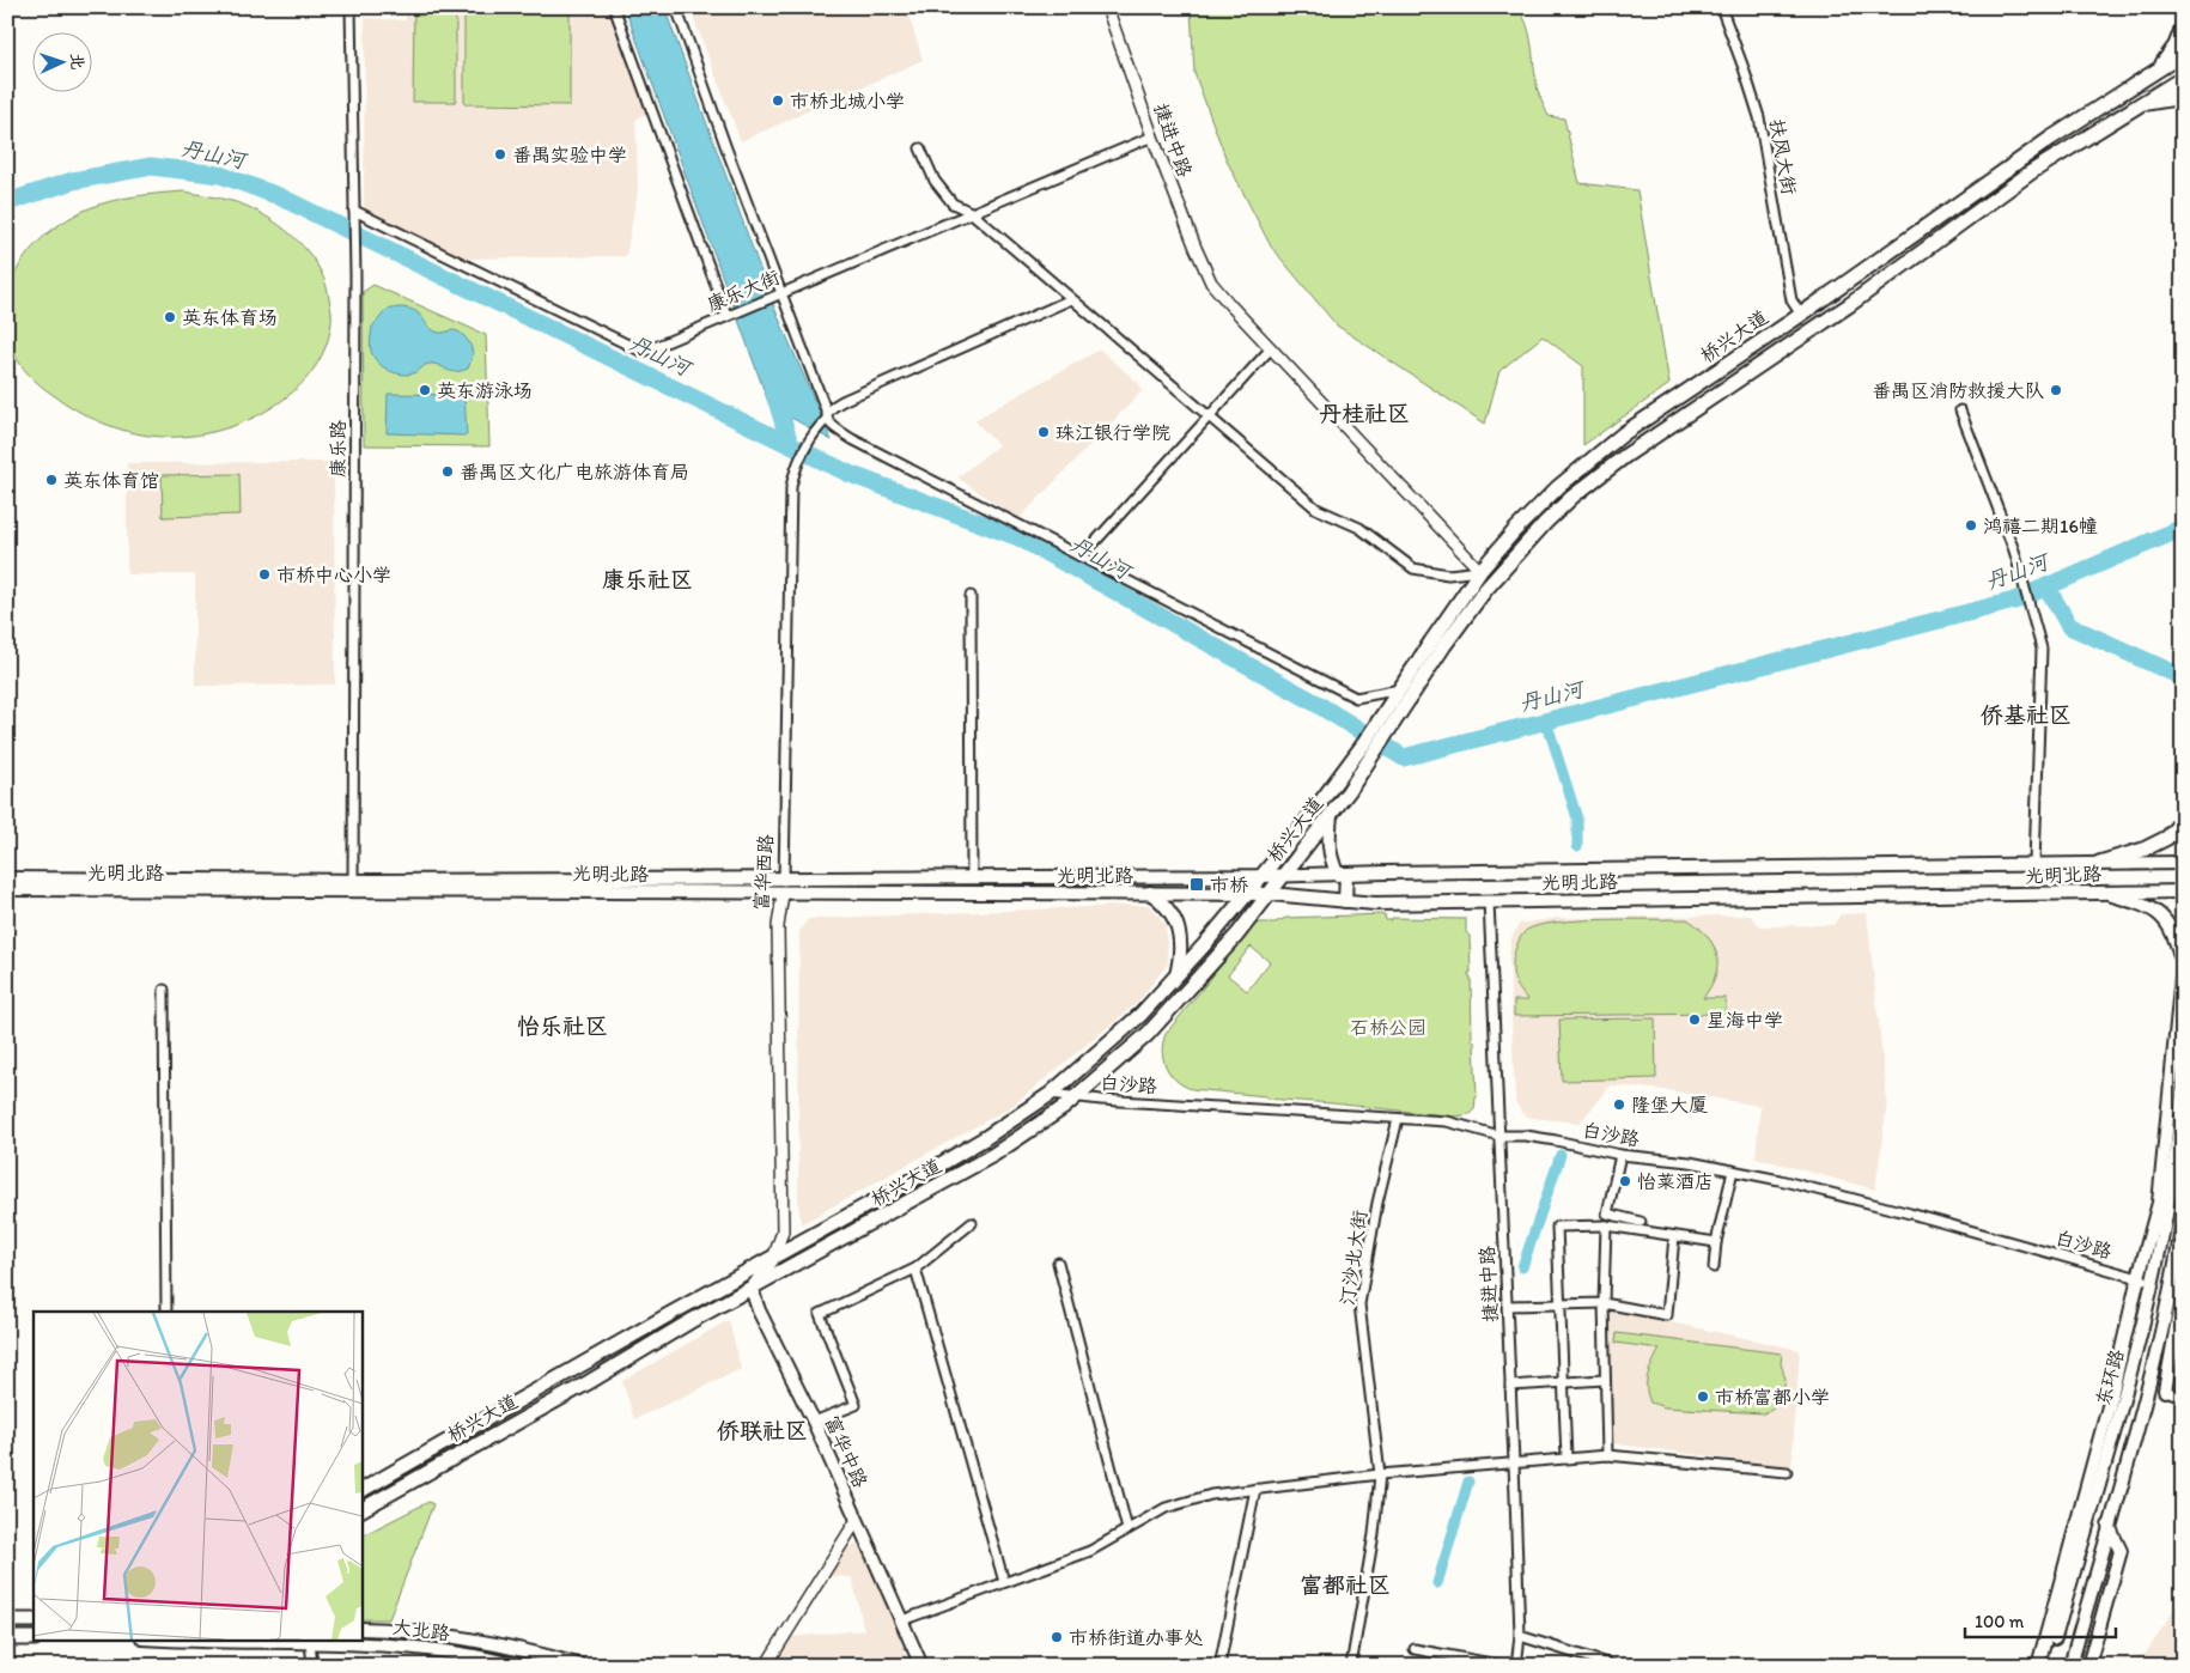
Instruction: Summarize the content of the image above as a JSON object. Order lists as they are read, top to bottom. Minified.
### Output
{"streets":{"main road":["桥兴大道","光明北路","东环路","富华中路","大北路"],"street":["捷进中路","扶风大街","康乐大街","康乐路","富华西路","白沙路","汀沙北大街"]},"crossings":[["捷进中路","康乐大街"],["捷进中路","桥兴大道"],["捷进中路","光明北路"],["捷进中路","白沙路"],["扶风大街","桥兴大道"],["康乐大街","康乐路"],["桥兴大道","光明北路"],["桥兴大道","富华西路"],["桥兴大道","白沙路"],["桥兴大道","富华中路"],["康乐路","光明北路"],["光明北路","富华西路"],["白沙路","汀沙北大街"],["白沙路","东环路"]],"districts":["丹桂社区","康乐社区","侨基社区","怡乐社区","侨联社区","富都社区"],"water":["丹山河"],"parks":["石桥公园"],"places":{"other":["市桥北城小学","番禺实验中学","英东体育场","英东游泳场","番禺区消防救援大队","珠江银行学院","番禺区文化广电旅游体育局","英东体育馆","鸿禧二期16幢","市桥中心小学","星海中学","隆堡大厦","怡莱酒店","市桥富都小学","市桥街道办事处"],"transit":["市桥"]},"scale_bar":"100 m","north":"right"}
